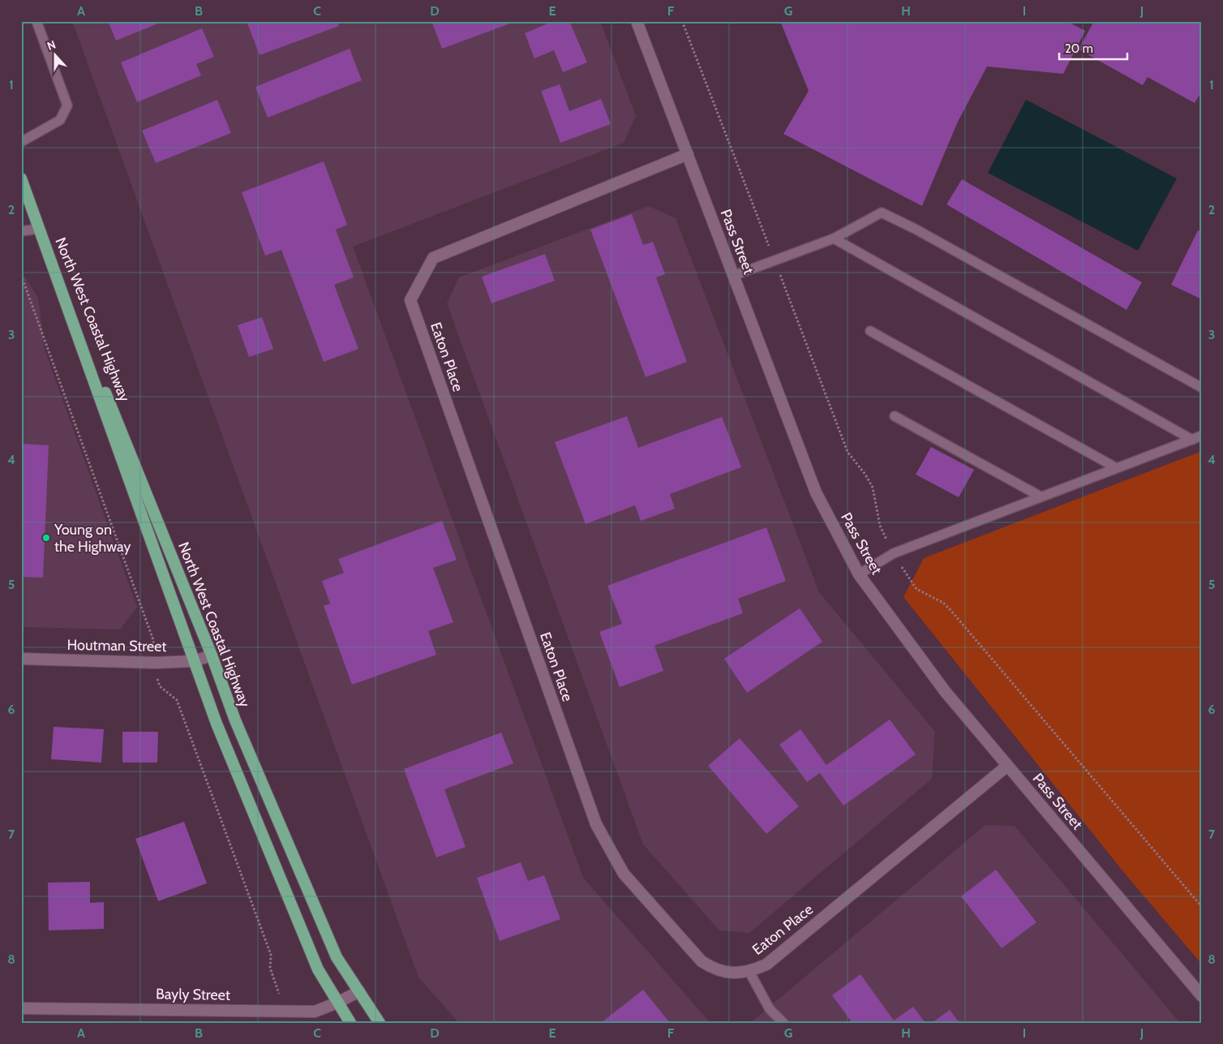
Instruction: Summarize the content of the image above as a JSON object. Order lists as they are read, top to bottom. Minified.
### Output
{"streets":{"highway":["North West Coastal Highway"],"street":["Pass Street","Eaton Place","Houtman Street","Bayly Street"]},"crossings":[["Pass Street","Eaton Place"],["North West Coastal Highway","Houtman Street"],["North West Coastal Highway","Bayly Street"]],"places":["Young on the Highway"],"scale_bar":"20 m","north":"top","grid":{"columns":["A","B","C","D","E","F","G","H","I","J"],"rows":["1","2","3","4","5","6","7","8"]}}
